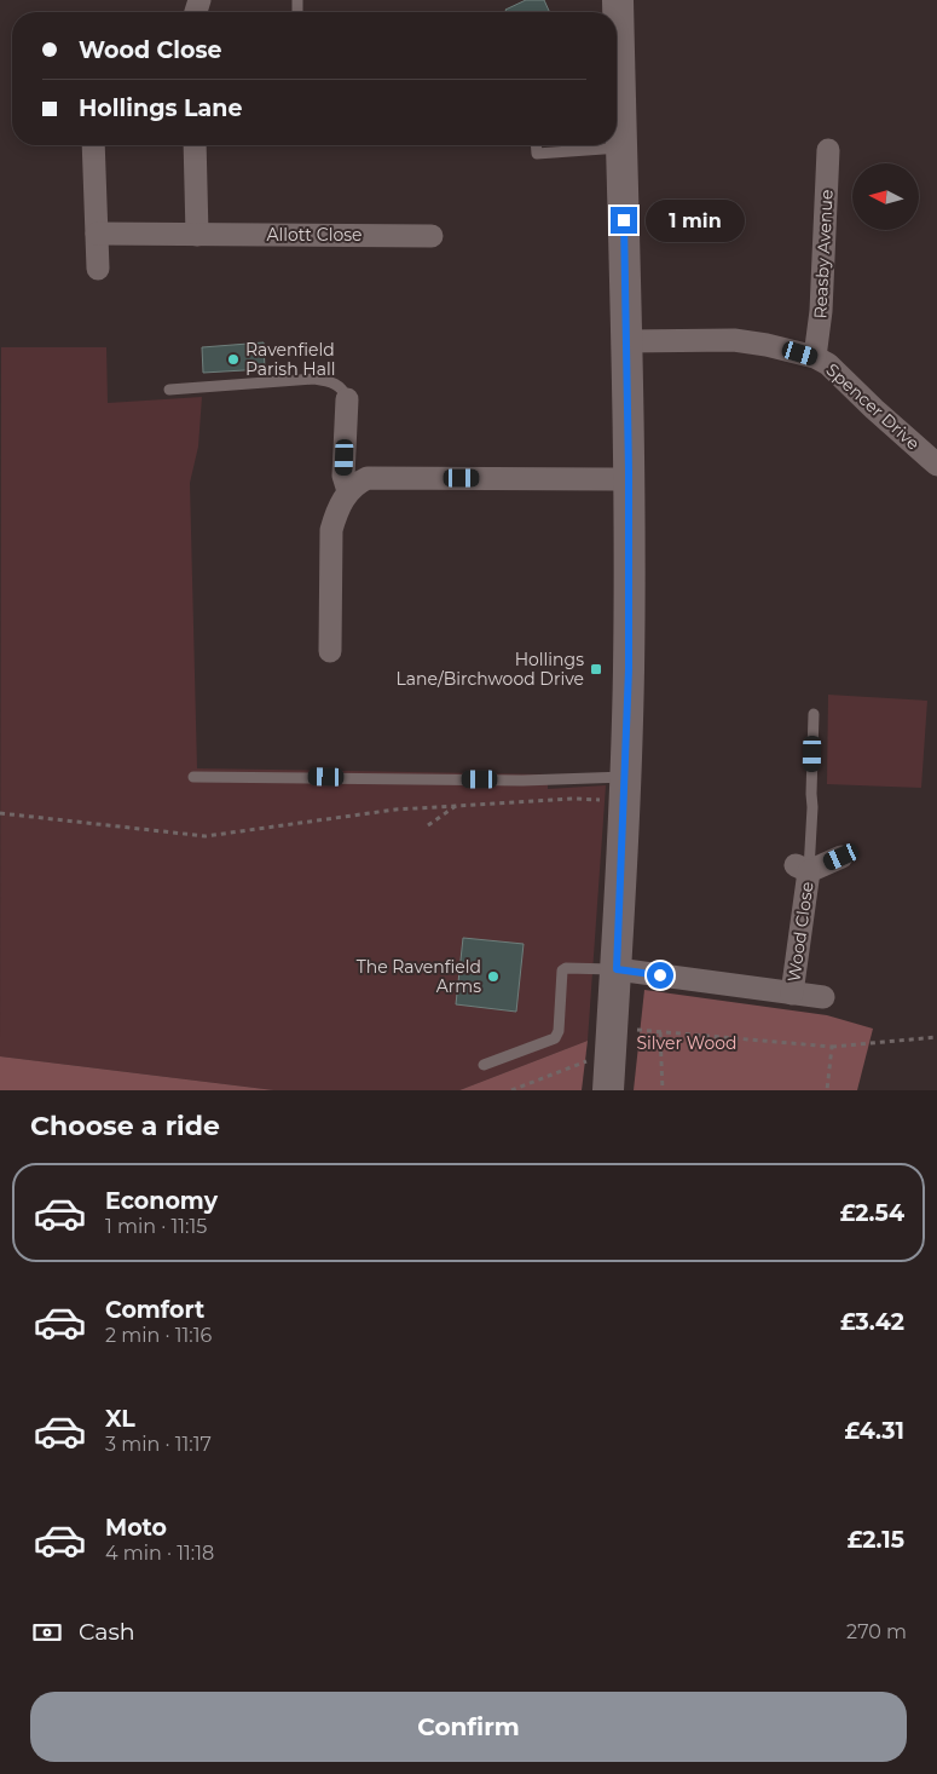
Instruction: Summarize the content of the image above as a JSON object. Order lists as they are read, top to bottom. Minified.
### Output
{"streets":{"street":["Allott Close","Reasby Avenue","Spencer Drive","Wood Close"]},"crossings":[["Reasby Avenue","Spencer Drive"]],"parks":["Silver Wood"],"places":{"other":["Ravenfield Parish Hall","The Ravenfield Arms"],"transit":["Hollings Lane/Birchwood Drive"]},"north":"left","page":{"banner":["Wood Close","Hollings Lane"],"bubble":"1 min","heading":"Choose a ride","list":[{"name":"Economy","note":"1 min · 11:15","value":"£2.54"},{"name":"Comfort","note":"2 min · 11:16","value":"£3.42"},{"name":"XL","note":"3 min · 11:17","value":"£4.31"},{"name":"Moto","note":"4 min · 11:18","value":"£2.15"}],"pay":["Cash","270 m"],"buttons":"Confirm"}}
